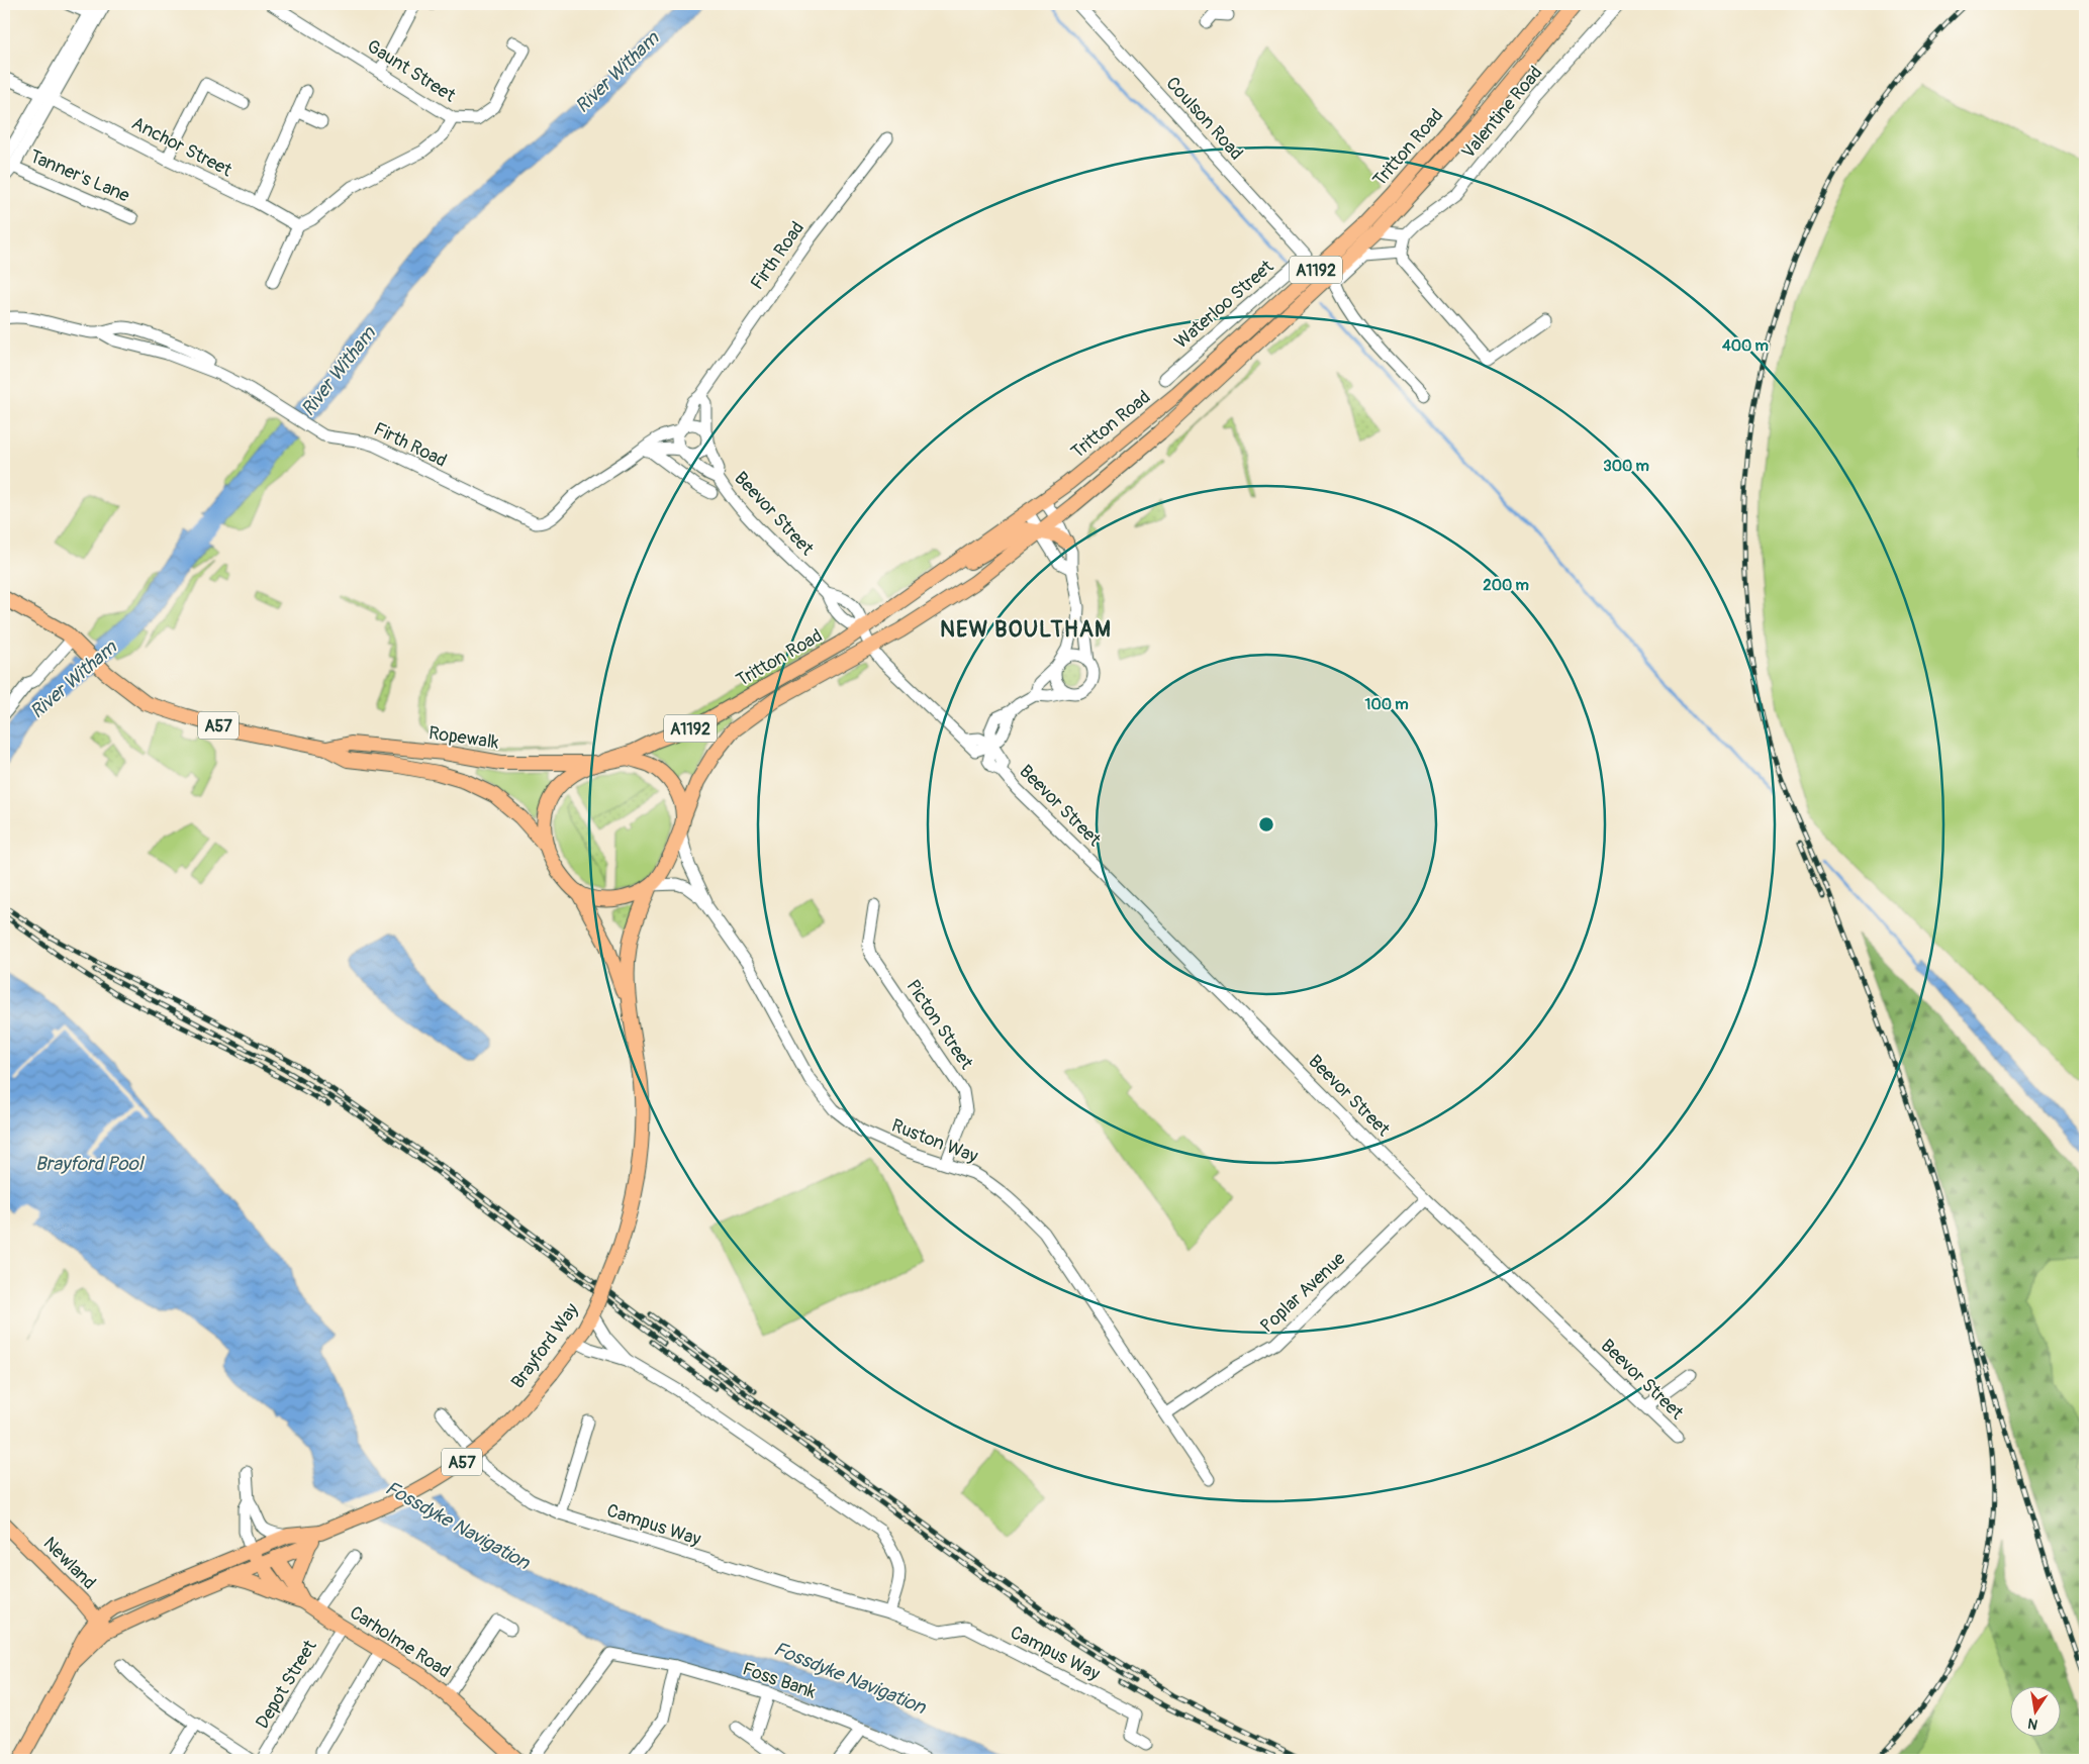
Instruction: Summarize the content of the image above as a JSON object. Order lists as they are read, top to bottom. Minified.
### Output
{"streets":{"main road":["Tritton Road","A1192","A57","Ropewalk","Brayford Way","Newland","Carholme Road"],"street":["Gaunt Street","Valentine Road","Coulson Road","Anchor Street","Tanner's Lane","Firth Road","Waterloo Street","Beevor Street","Picton Street","Ruston Way","Poplar Avenue","Campus Way","Foss Bank","Depot Street"]},"crossings":[["Coulson Road","Waterloo Street"],["Tritton Road","Beevor Street"],["Tritton Road","Ropewalk"],["Tritton Road","Ruston Way"],["Tritton Road","Brayford Way"],["Firth Road","Beevor Street"],["Beevor Street","Poplar Avenue"],["A57","Ropewalk"],["Ropewalk","Ruston Way"],["Ropewalk","Brayford Way"],["Picton Street","Ruston Way"],["Ruston Way","Poplar Avenue"],["Ruston Way","Brayford Way"],["Carholme Road","Depot Street"]],"districts":["NEW BOULTHAM"],"water":["River Witham","Brayford Pool","Fossdyke Navigation"],"north":"bottom","rings":["400 m","300 m","200 m","100 m"]}
